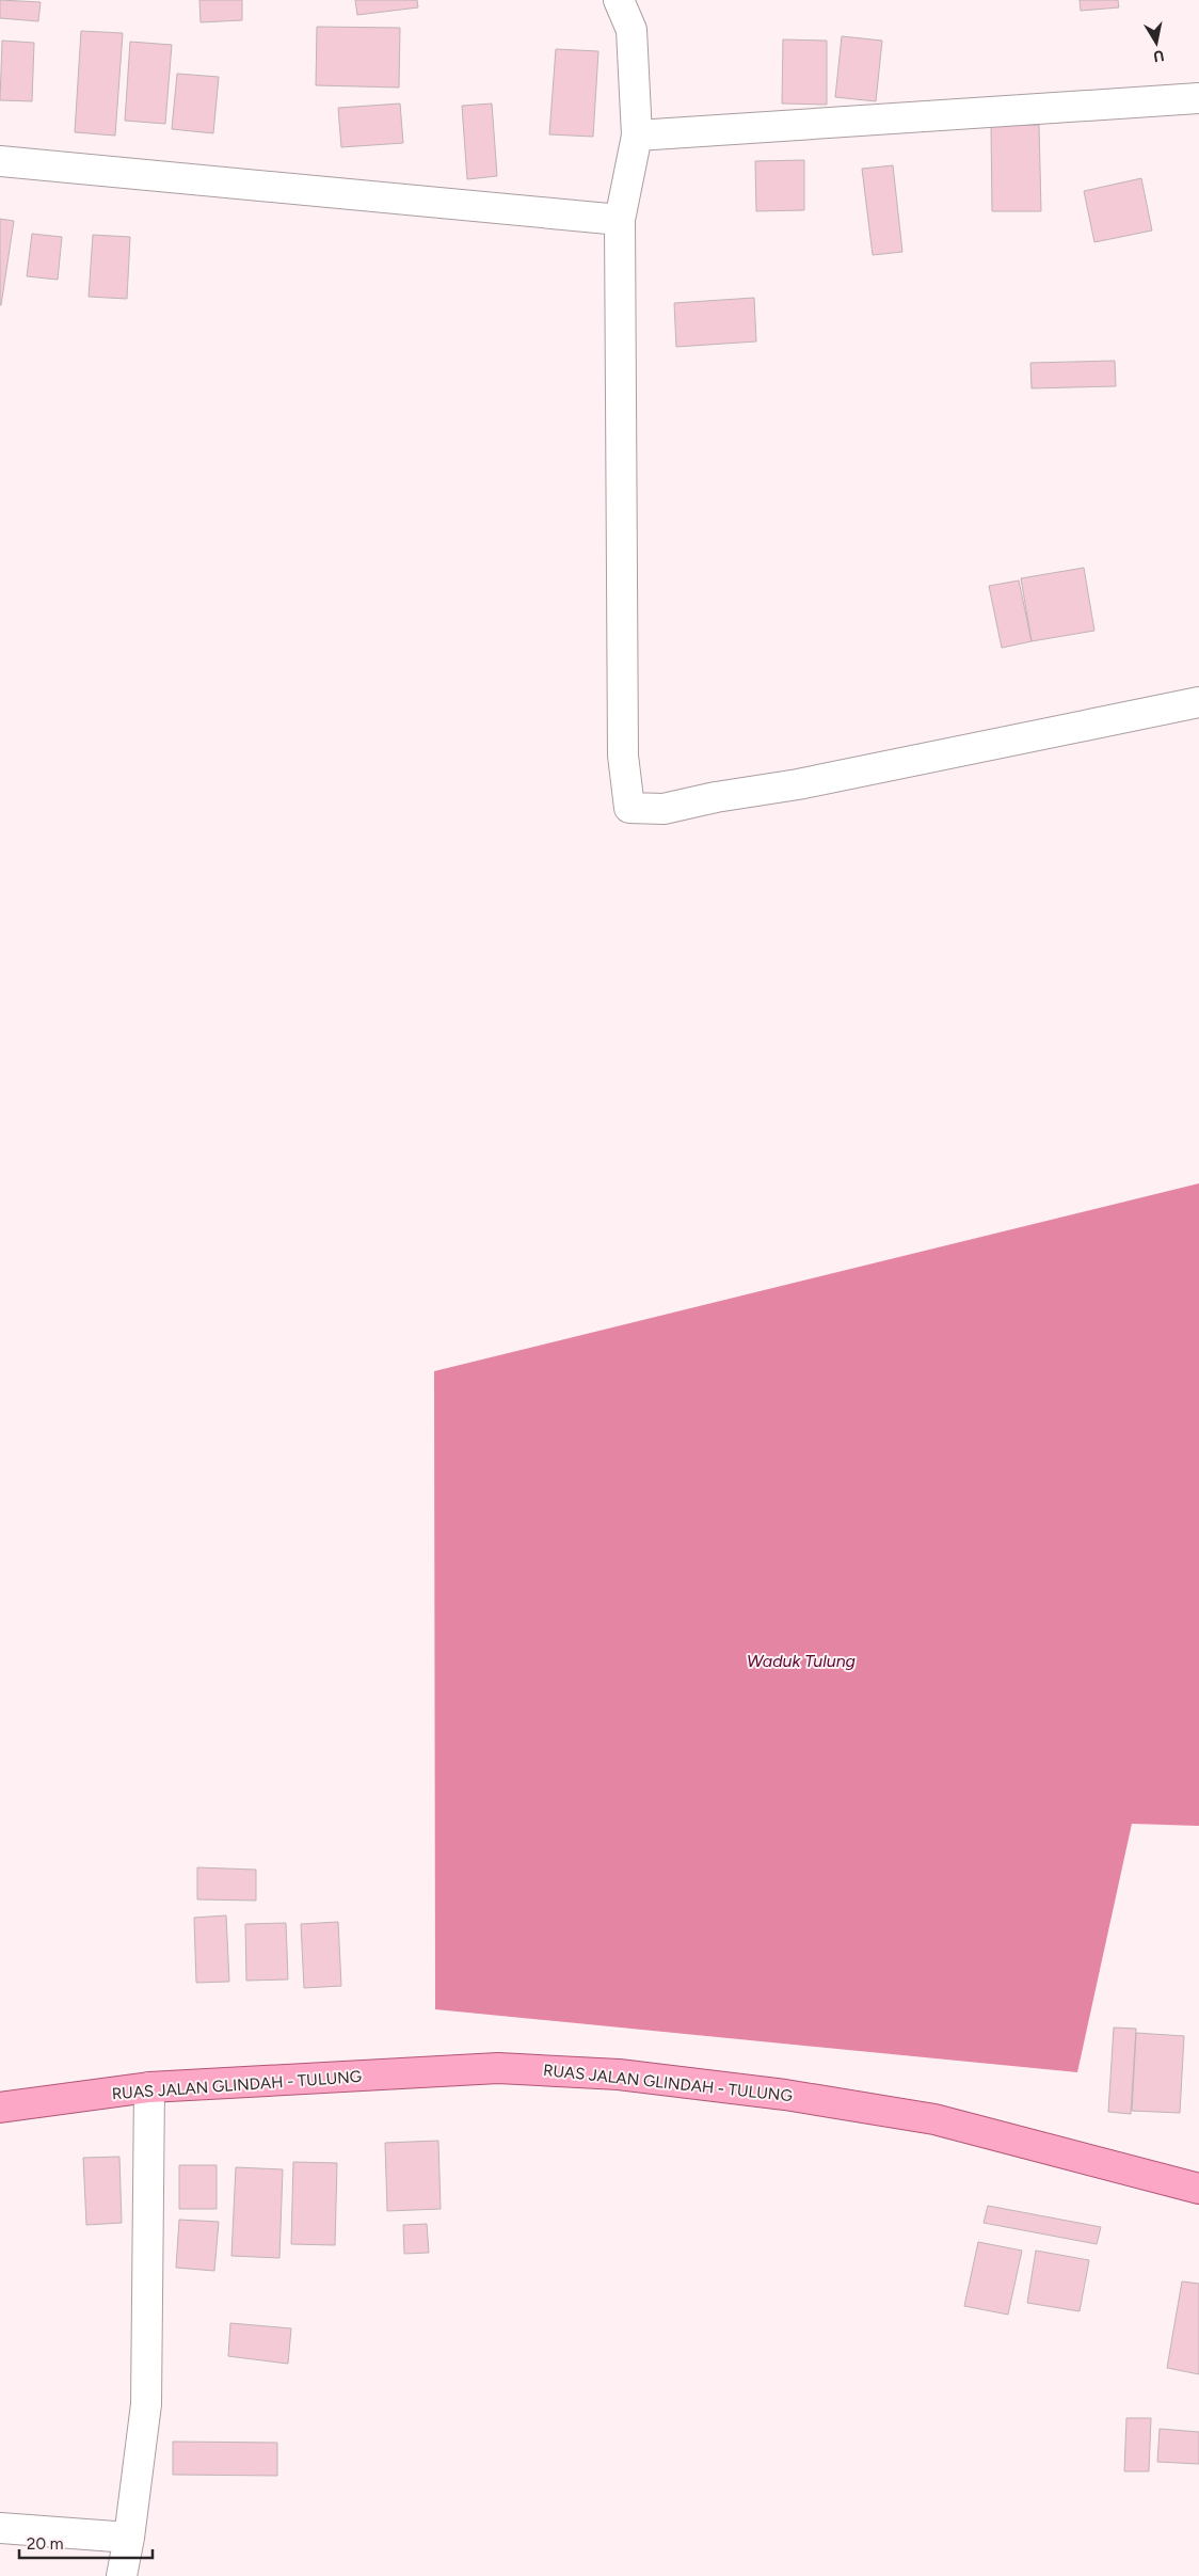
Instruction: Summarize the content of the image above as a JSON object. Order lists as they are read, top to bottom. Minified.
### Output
{"streets":{"main road":["RUAS JALAN GLINDAH - TULUNG"]},"water":["Waduk Tulung"],"scale_bar":"20 m","north":"bottom"}
